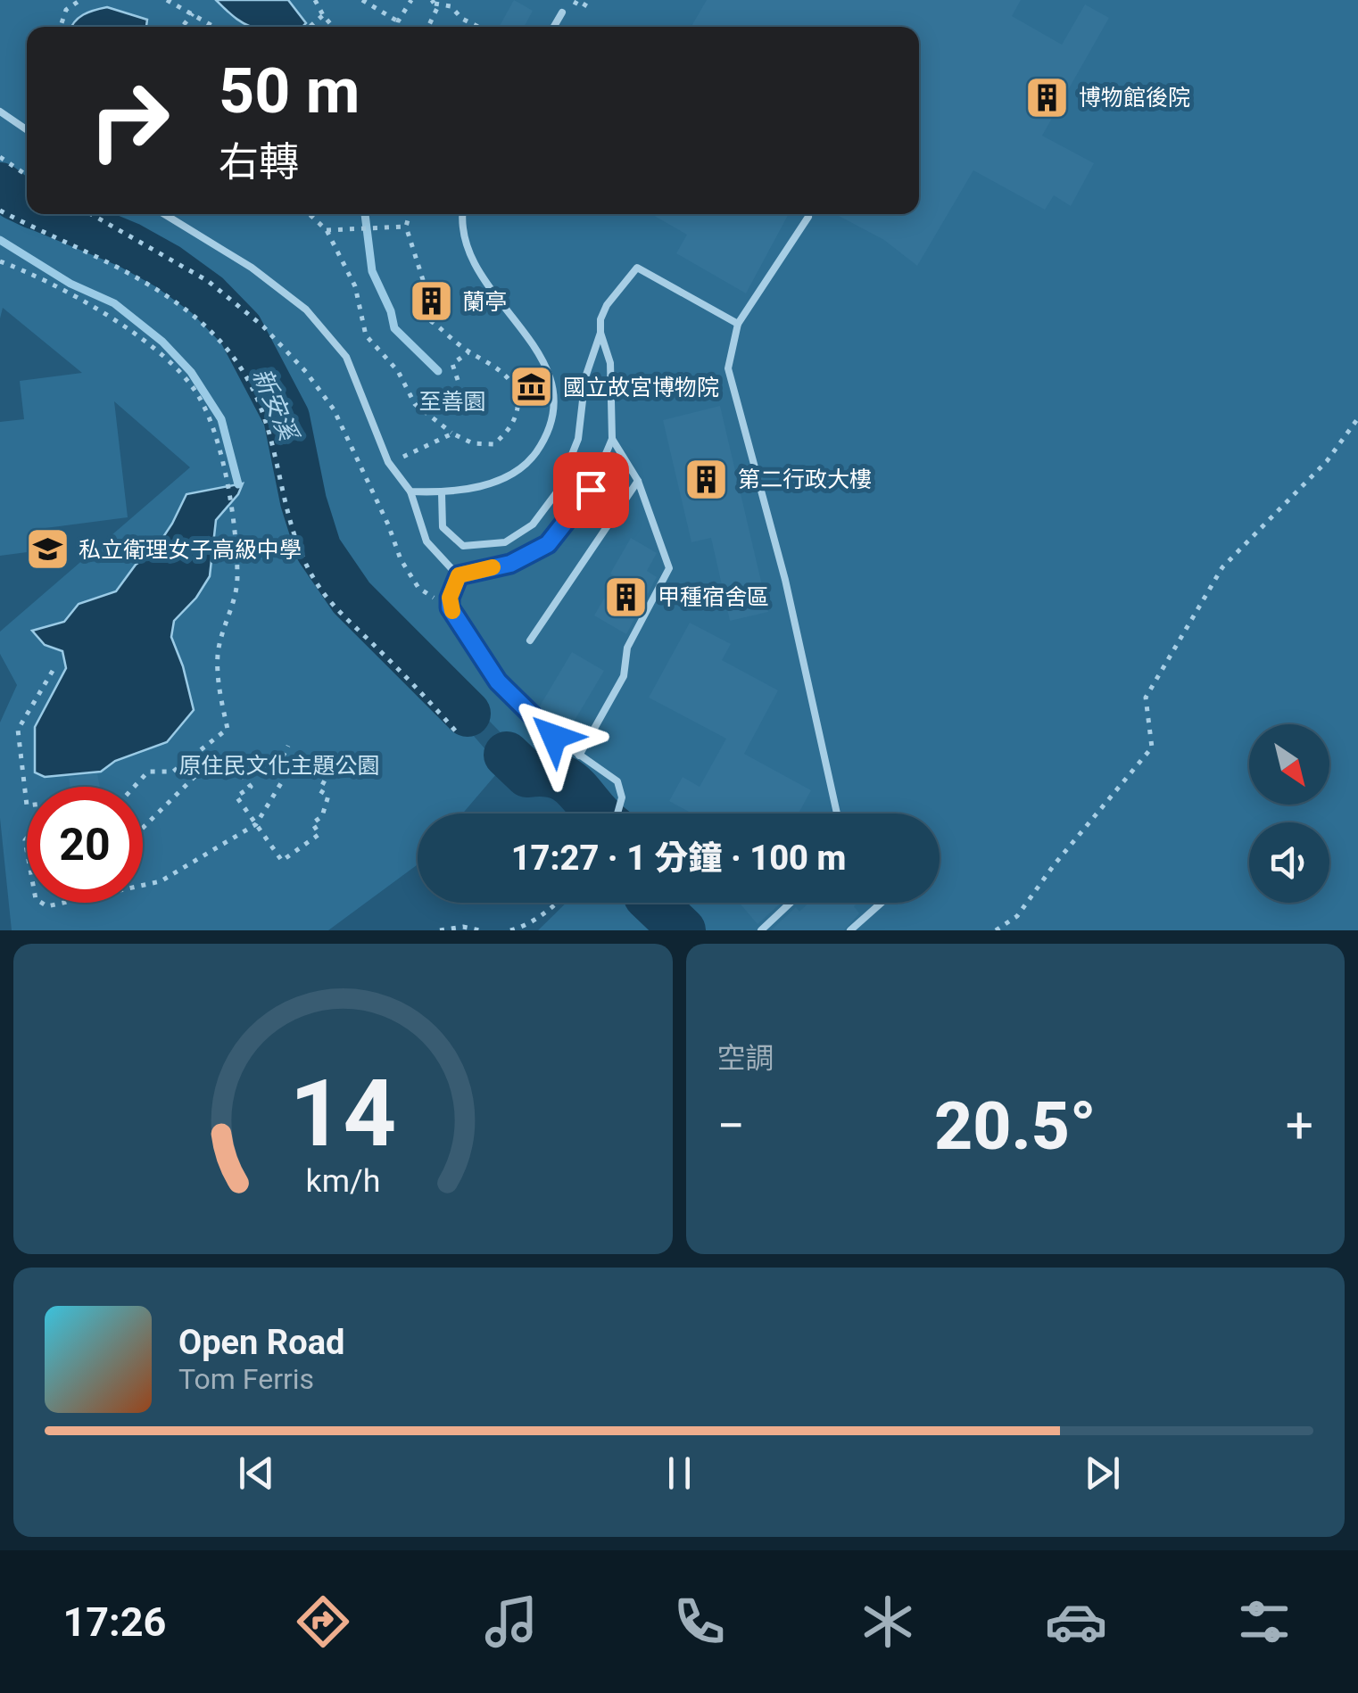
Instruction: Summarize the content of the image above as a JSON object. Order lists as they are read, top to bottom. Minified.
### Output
{"water":["新安溪"],"parks":["至善園","原住民文化主題公園"],"places":{"building":["博物館後院","蘭亭","第二行政大樓","甲種宿舍區"],"museum":["國立故宮博物院"],"school or university":["私立衛理女子高級中學"]},"north":"bottom right","page":{"turn":["50 m","右轉"],"limit":"20","trip":"17:27 · 1 分鐘 · 100 m","tile":"空調","heat":["−","20.5°","+"],"song":["Open Road","Tom Ferris"],"tabs":"17:26","gauge":["14","km/h"]}}
